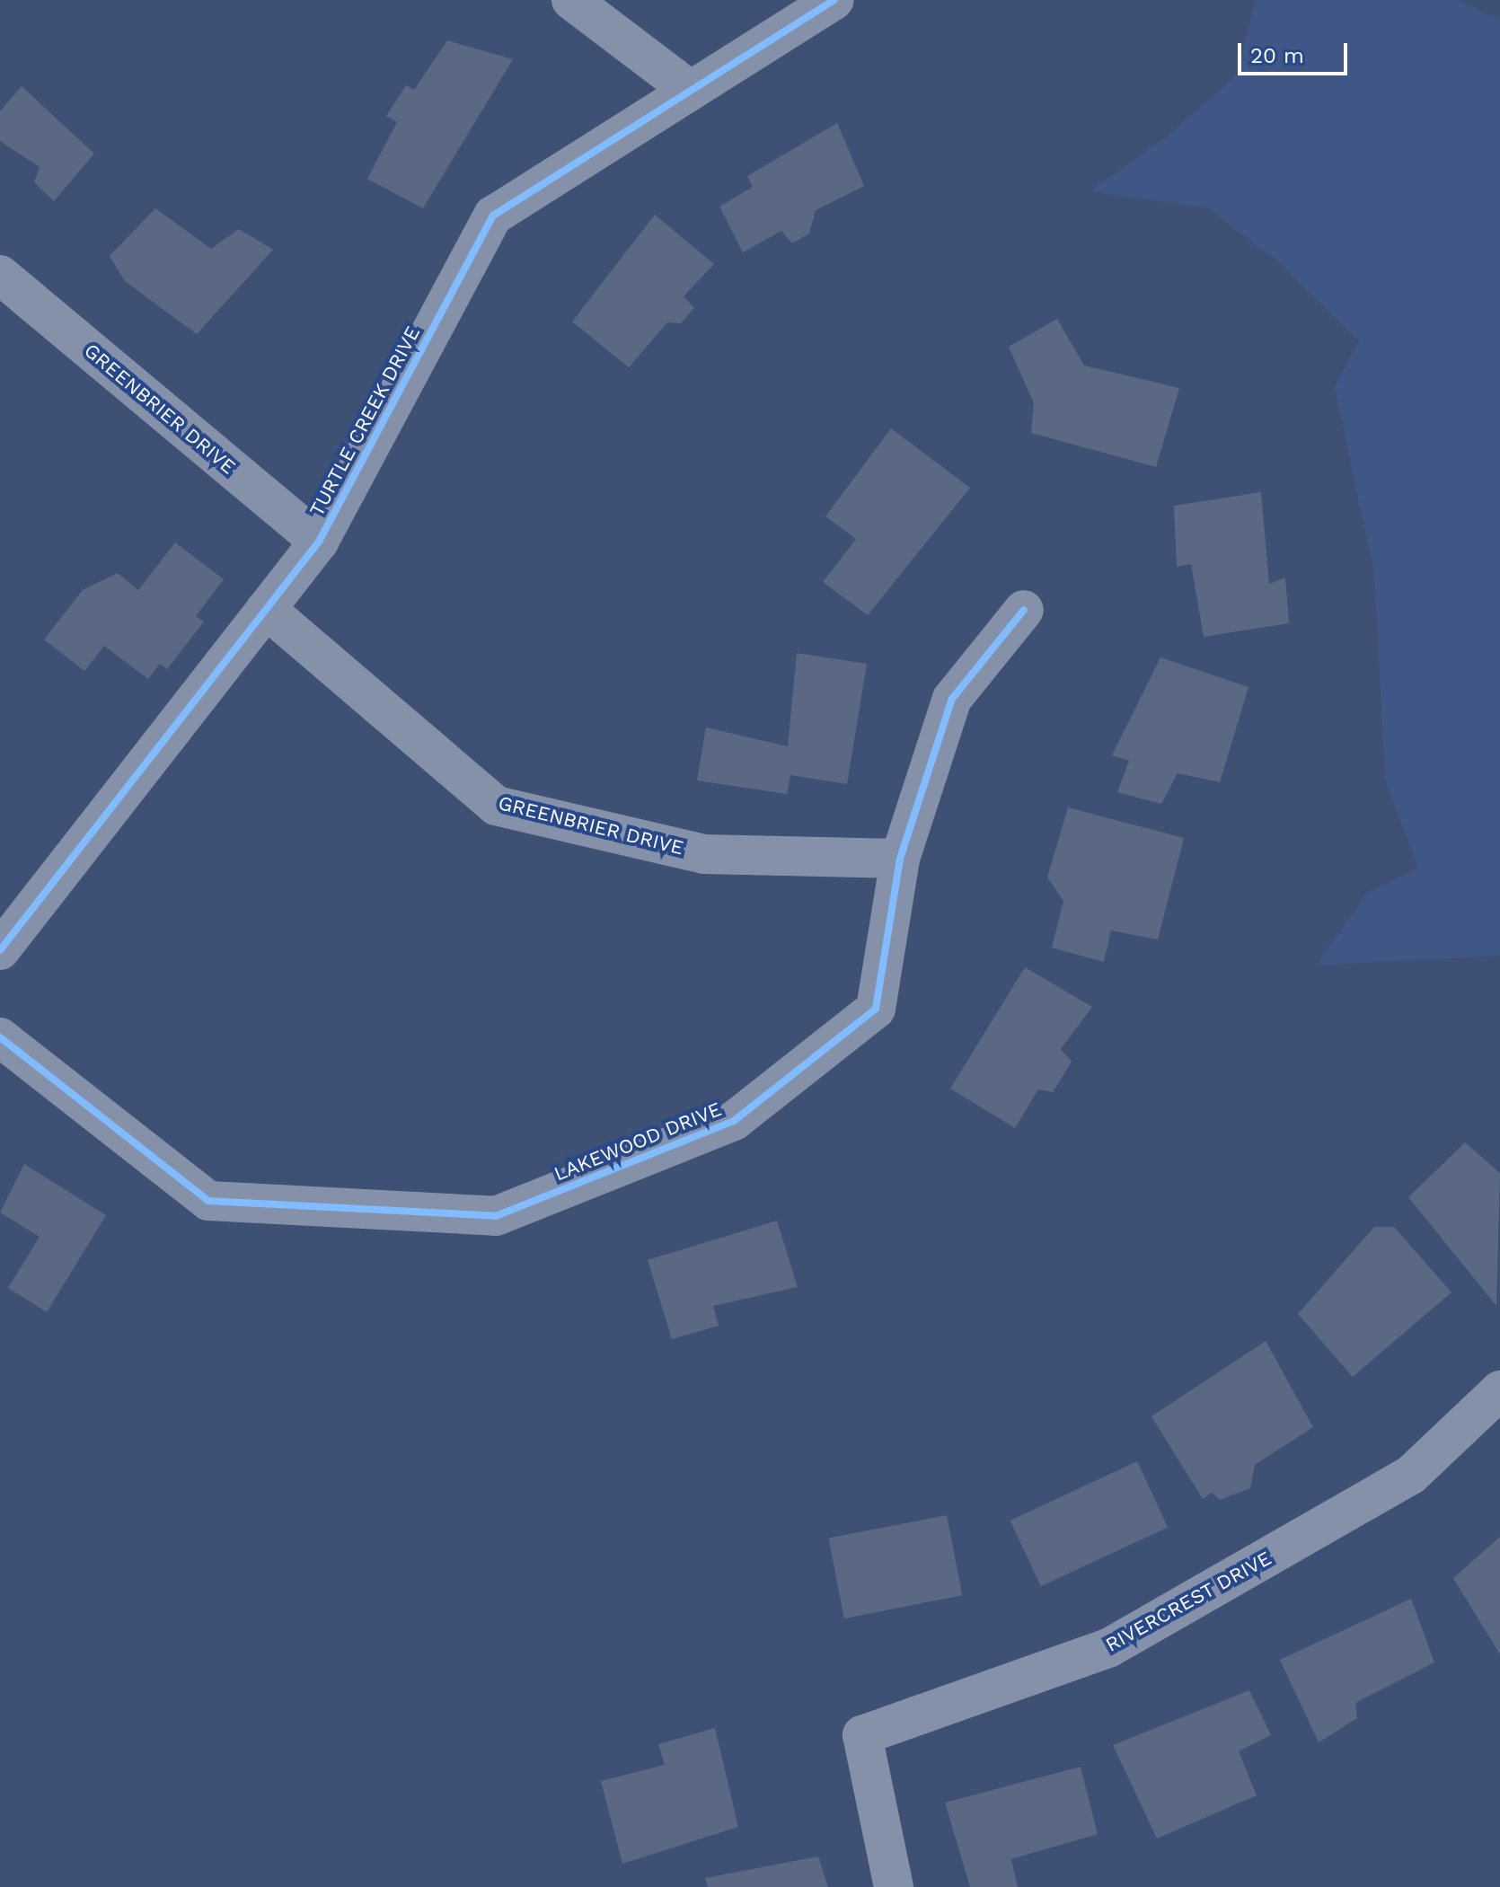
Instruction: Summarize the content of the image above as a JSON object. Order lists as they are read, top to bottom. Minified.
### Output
{"streets":{"street":["GREENBRIER DRIVE","TURTLE CREEK DRIVE","LAKEWOOD DRIVE","RIVERCREST DRIVE"]},"crossings":[["GREENBRIER DRIVE","TURTLE CREEK DRIVE"],["GREENBRIER DRIVE","LAKEWOOD DRIVE"]],"scale_bar":"20 m"}
